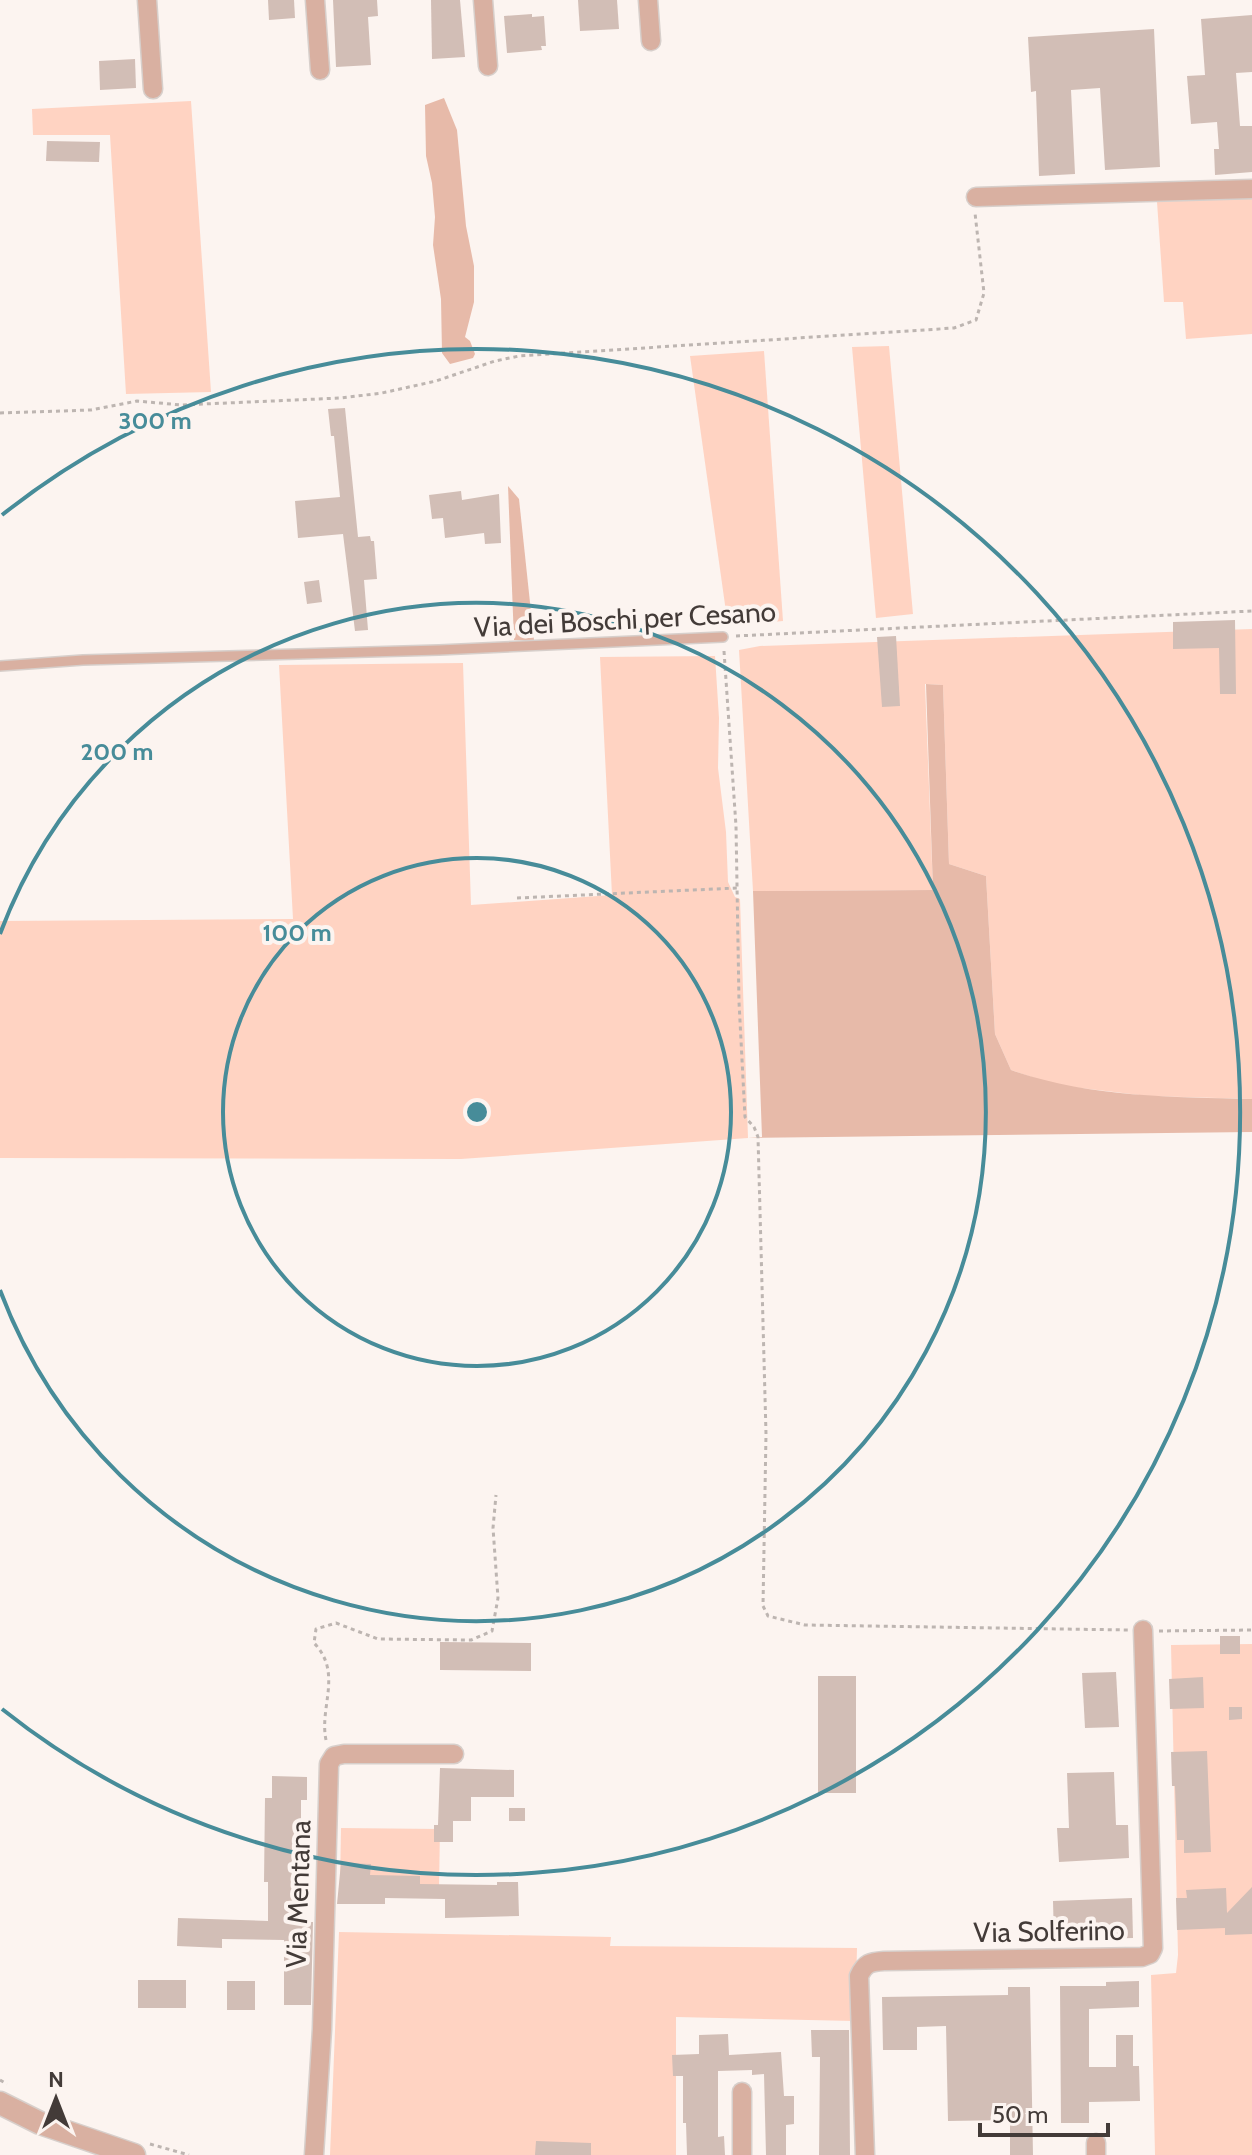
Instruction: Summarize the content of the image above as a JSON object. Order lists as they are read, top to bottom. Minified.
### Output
{"streets":{"street":["Via Mentana","Via Solferino"],"lane":["Via dei Boschi per Cesano"]},"scale_bar":"50 m","north":"top","rings":["300 m","200 m","100 m"]}
